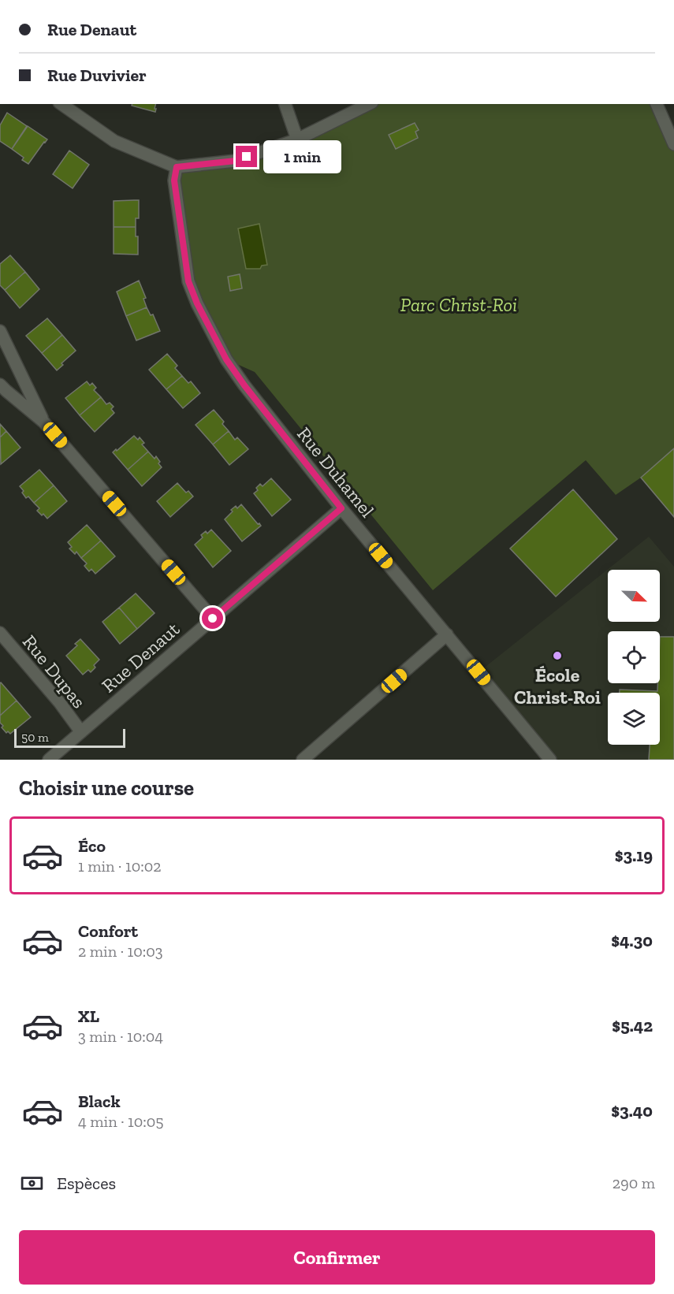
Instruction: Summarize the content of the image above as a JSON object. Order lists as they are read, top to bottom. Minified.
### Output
{"streets":{"street":["Rue Duhamel","Rue Denaut","Rue Dupas"]},"crossings":[["Rue Duhamel","Rue Denaut"],["Rue Denaut","Rue Dupas"]],"parks":["Parc Christ-Roi"],"places":["École Christ-Roi"],"scale_bar":"50 m","north":"bottom right","page":{"banner":["Rue Denaut","Rue Duvivier"],"bubble":"1 min","scale":"50 m","heading":"Choisir une course","list":[{"name":"Éco","note":"1 min · 10:02","value":"$3.19"},{"name":"Confort","note":"2 min · 10:03","value":"$4.30"},{"name":"XL","note":"3 min · 10:04","value":"$5.42"},{"name":"Black","note":"4 min · 10:05","value":"$3.40"}],"pay":["Espèces","290 m"],"buttons":"Confirmer"}}
